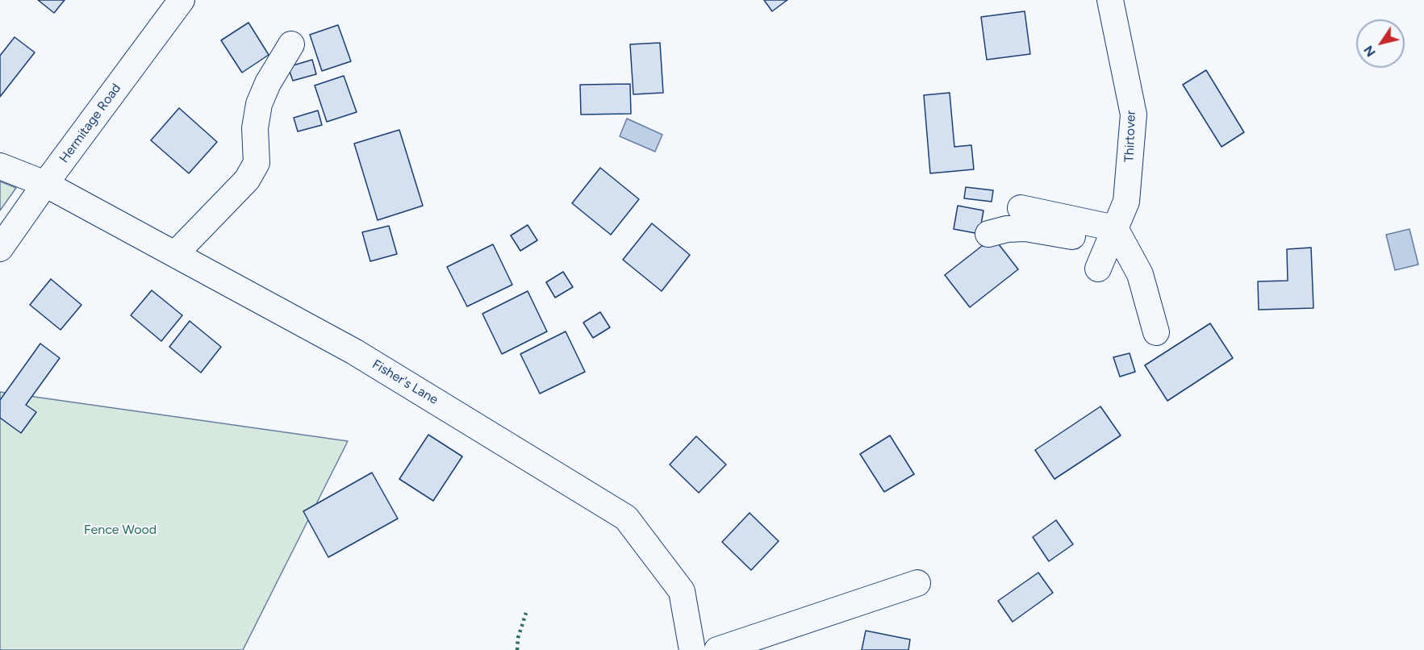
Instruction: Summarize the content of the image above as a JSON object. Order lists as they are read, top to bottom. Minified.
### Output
{"streets":{"street":["Hermitage Road","Thirtover","Fisher's Lane"]},"crossings":[["Hermitage Road","Fisher's Lane"]],"parks":["Fence Wood"],"north":"bottom left"}
